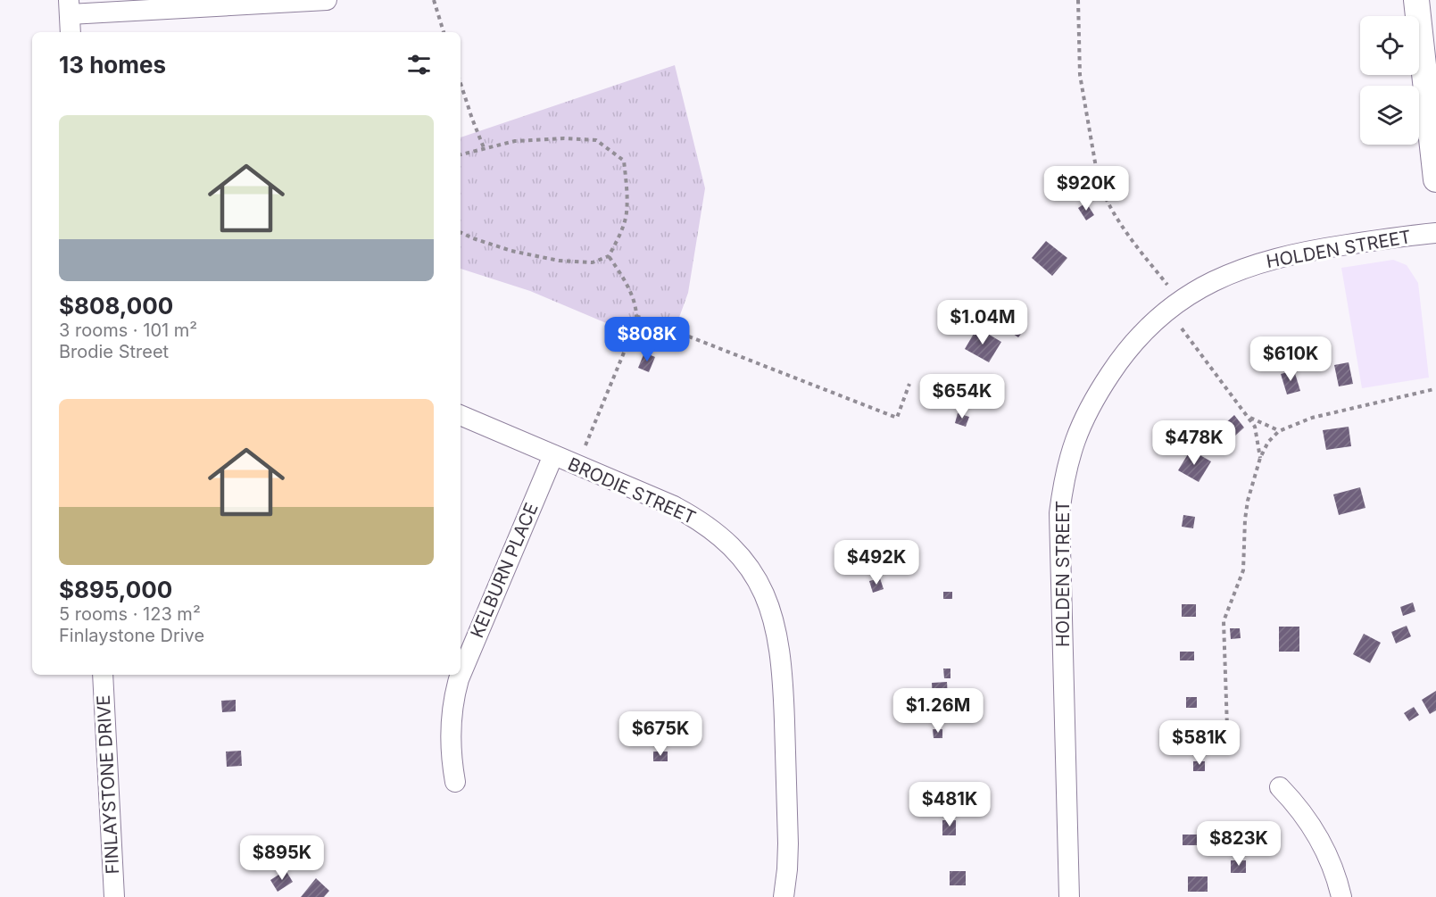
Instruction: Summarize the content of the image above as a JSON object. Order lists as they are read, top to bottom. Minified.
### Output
{"streets":{"street":["HOLDEN STREET","BRODIE STREET","KELBURN PLACE","FINLAYSTONE DRIVE"]},"crossings":[["BRODIE STREET","KELBURN PLACE"]],"page":{"heading":"13 homes","list":[{"name":"$808,000","note":"3 rooms · 101 m² · Brodie Street"},{"name":"$895,000","note":"5 rooms · 123 m² · Finlaystone Drive"}],"price":["$920K","$1.04M","$808K","$610K","$654K","$478K","$492K","$1.26M","$675K","$581K","$481K","$823K","$895K"]}}
